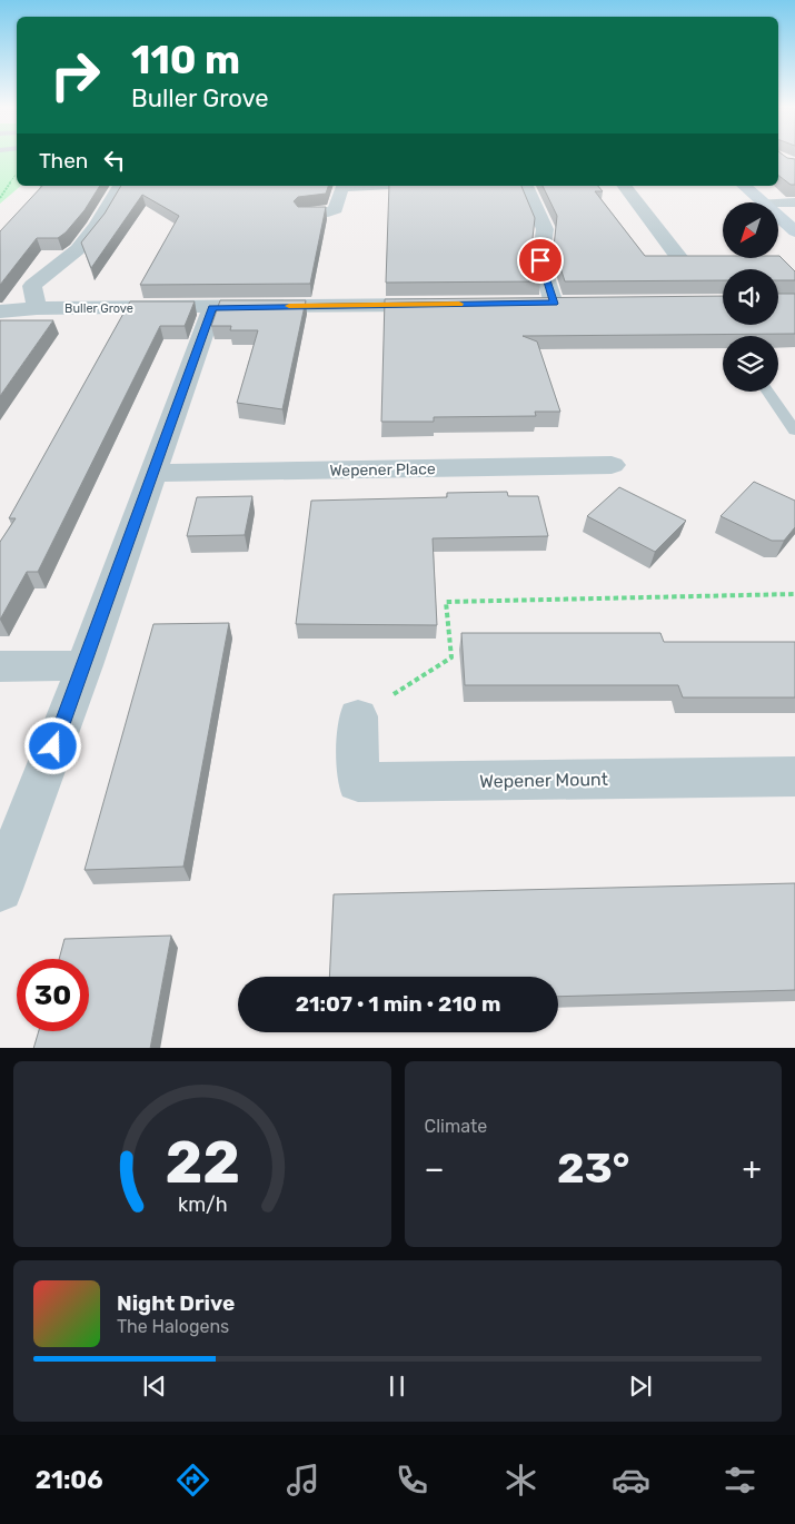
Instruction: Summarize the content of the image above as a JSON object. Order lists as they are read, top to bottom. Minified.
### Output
{"streets":{"street":["Buller Grove","Wepener Place","Wepener Mount"]},"north":"bottom left","page":{"turn":["110 m","Buller Grove"],"then":"Then","limit":"30","trip":"21:07 · 1 min · 210 m","tile":"Climate","heat":["−","23°","+"],"song":["Night Drive","The Halogens"],"tabs":"21:06","gauge":["22","km/h"]}}
